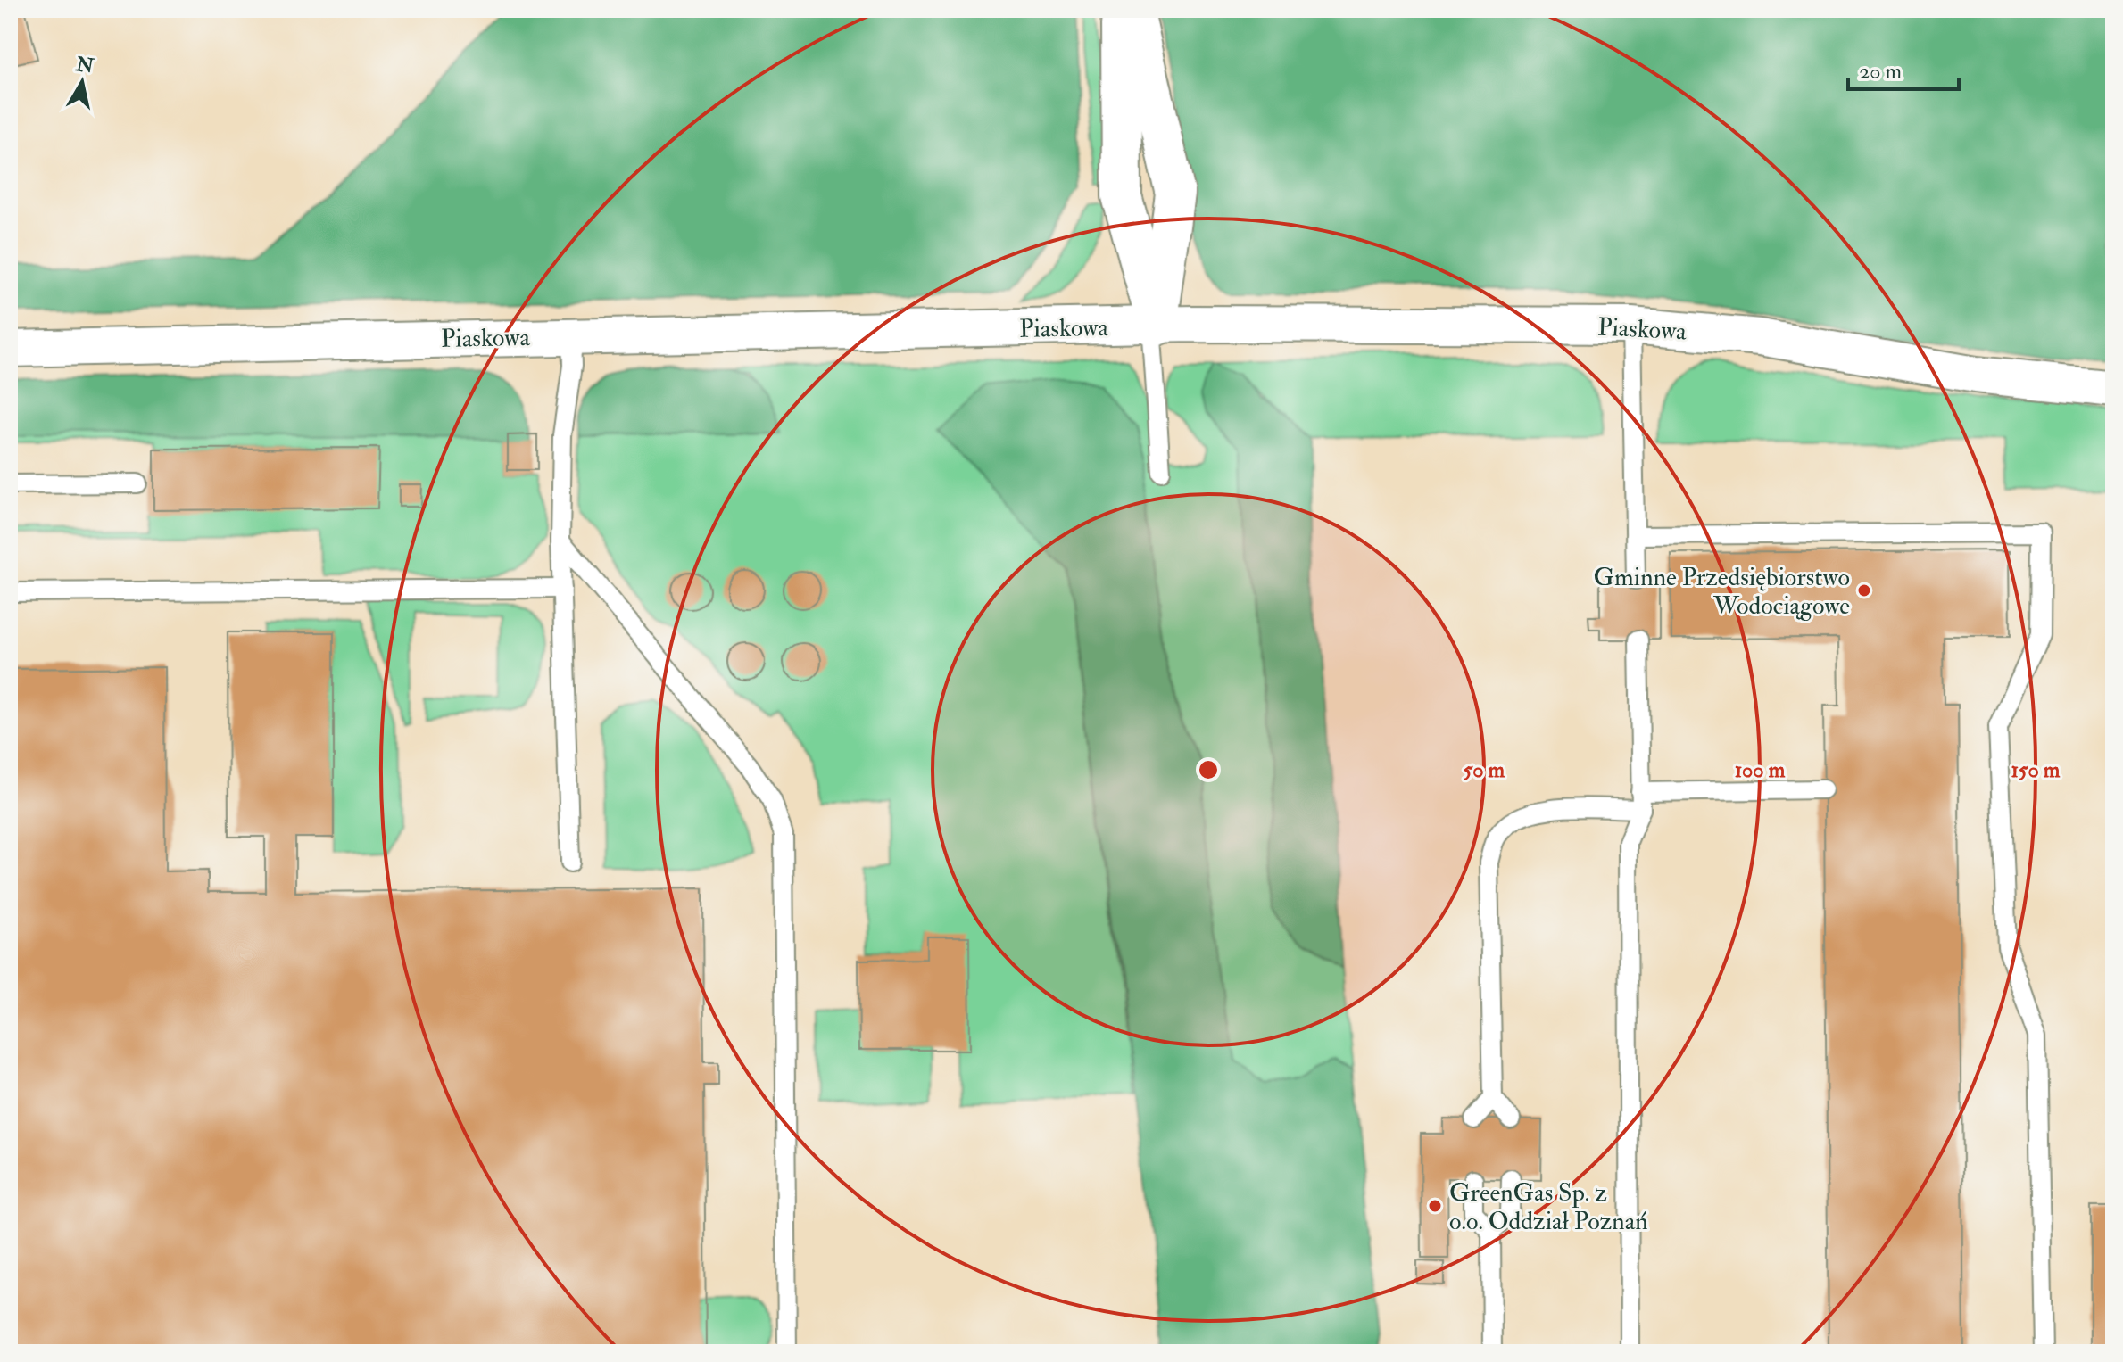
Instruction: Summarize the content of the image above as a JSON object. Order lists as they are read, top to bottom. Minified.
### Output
{"streets":{"street":["Piaskowa"]},"places":["Gminne Przedsiębiorstwo Wodociągowe","GreenGas Sp. z o.o. Oddział Poznań"],"scale_bar":"20 m","north":"top","rings":["50 m","100 m","150 m"]}
